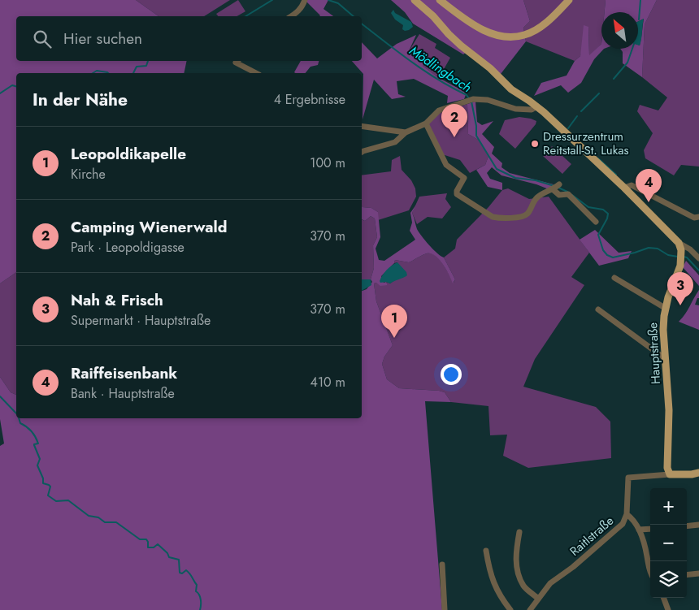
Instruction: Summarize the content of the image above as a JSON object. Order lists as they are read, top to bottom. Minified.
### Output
{"streets":{"main road":["Hauptstraße"],"street":["Raitlstraße"]},"crossings":[["Hauptstraße","Raitlstraße"]],"water":["Mödlingbach"],"places":["Dressurzentrum Reitstall-St. Lukas"],"north":"top left","page":{"search":"Hier suchen","heading":["In der Nähe","4 Ergebnisse"],"pins":["2","4","3","1"],"list":[{"mark":"1","name":"Leopoldikapelle","note":"Kirche","value":"100 m"},{"mark":"2","name":"Camping Wienerwald","note":"Park · Leopoldigasse","value":"370 m"},{"mark":"3","name":"Nah & Frisch","note":"Supermarkt · Hauptstraße","value":"370 m"},{"mark":"4","name":"Raiffeisenbank","note":"Bank · Hauptstraße","value":"410 m"}],"map_buttons":["+","−"]}}
